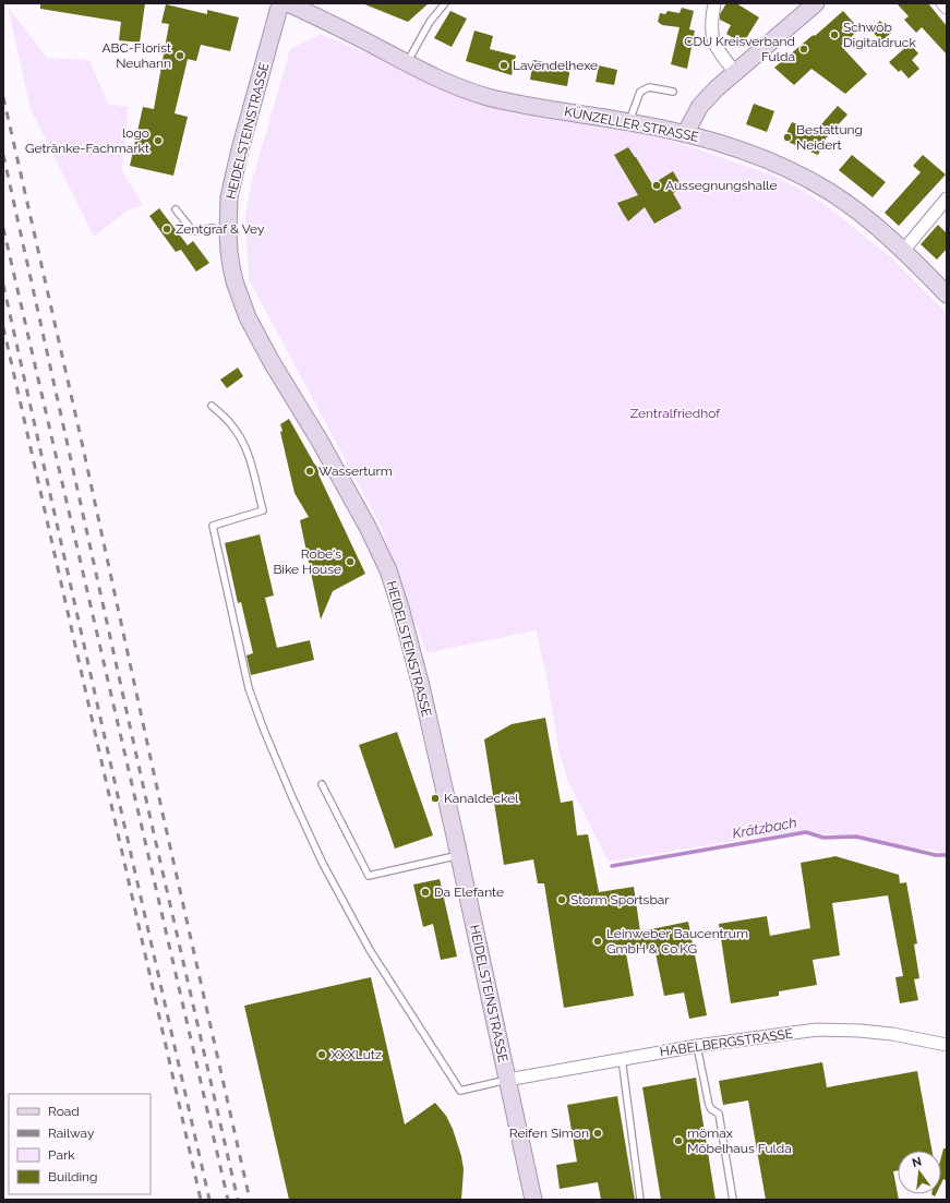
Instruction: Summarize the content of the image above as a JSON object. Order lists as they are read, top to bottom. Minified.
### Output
{"streets":{"main road":["KÜNZELLER STRASSE","HEIDELSTEINSTRASSE"],"street":["HABELBERGSTRASSE"]},"crossings":[["HEIDELSTEINSTRASSE","HABELBERGSTRASSE"]],"water":["Krätzbach"],"parks":["Zentralfriedhof"],"places":["Schwob Digitaldruck","CDU Kreisverband Fulda","ABC-Florist Neuhann","Lavendelhexe","Bestattung Neidert","logo Getränke-Fachmarkt","Aussegnungshalle","Zentgraf & Vey","Wasserturm","Robe's Bike House","Kanaldeckel","Da Elefante","Storm Sportsbar","Leinweber Baucentrum GmbH & Co.KG","XXXLutz","Reifen Simon","mömax Möbelhaus Fulda"],"legend":["Road","Railway","Park","Building"],"north":"top"}
